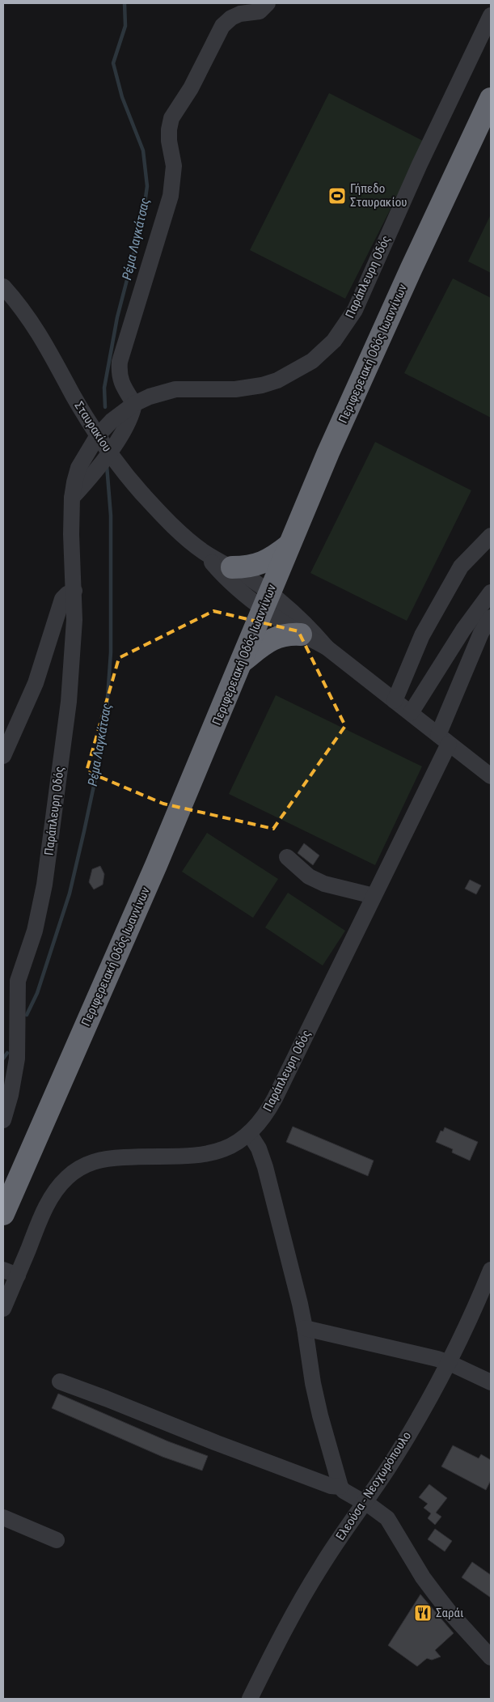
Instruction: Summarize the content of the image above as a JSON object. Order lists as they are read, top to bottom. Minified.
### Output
{"streets":{"highway":["Περιφερειακή Οδός Ιωαννίνων"],"street":["Παράπλευρη Οδός","Σταυρακίου","Ελεούσα - Νεοχωρόπουλο"]},"crossings":[["Παράπλευρη Οδός","Σταυρακίου"]],"water":["Ρέμα Λαγκάτσας"],"places":{"sports":["Γήπεδο Σταυρακίου"],"restaurant":["Σαράι"]}}
